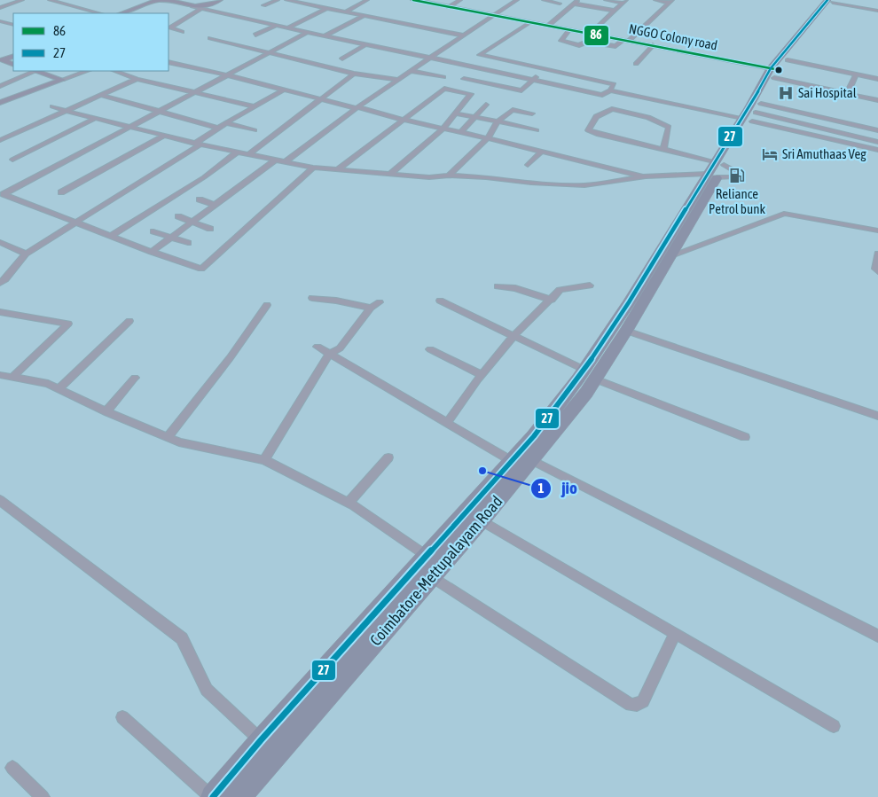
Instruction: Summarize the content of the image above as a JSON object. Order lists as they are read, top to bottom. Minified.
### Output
{"streets":{"highway":["Coimbatore-Mettupalayam Road"],"street":["NGGO Colony road"]},"places":{"hospital":["Sai Hospital"],"hotel":["Sri Amuthaas Veg"],"fuel station":["Reliance Petrol bunk"],"other":["jio"]},"lines":["transit line 86","transit line 27"],"legend":["86","27"]}
